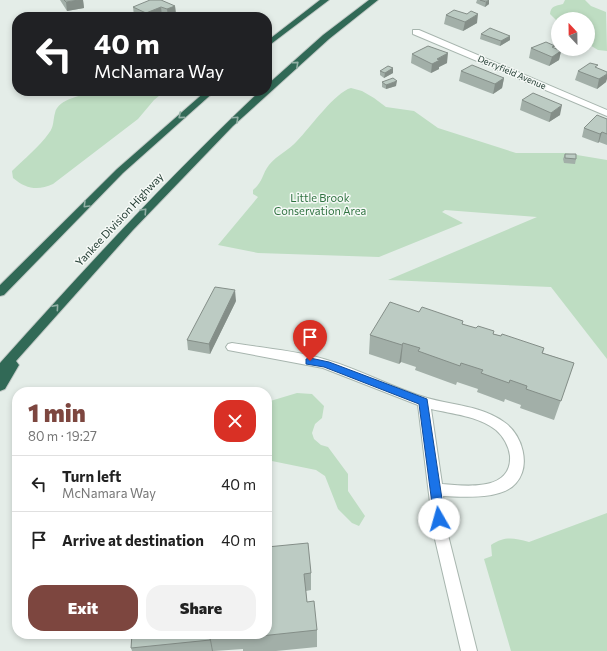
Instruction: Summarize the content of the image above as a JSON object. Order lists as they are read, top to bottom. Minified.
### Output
{"streets":{"highway":["Yankee Division Highway"],"street":["Derryfield Avenue"]},"parks":["Little Brook Conservation Area"],"north":"top","page":{"turn":["40 m","McNamara Way"],"heading":["1 min","80 m · 19:27"],"list":[{"name":"Turn left","note":"McNamara Way","value":"40 m"},{"name":"Arrive at destination","value":"40 m"}],"buttons":["Exit","Share"]}}
